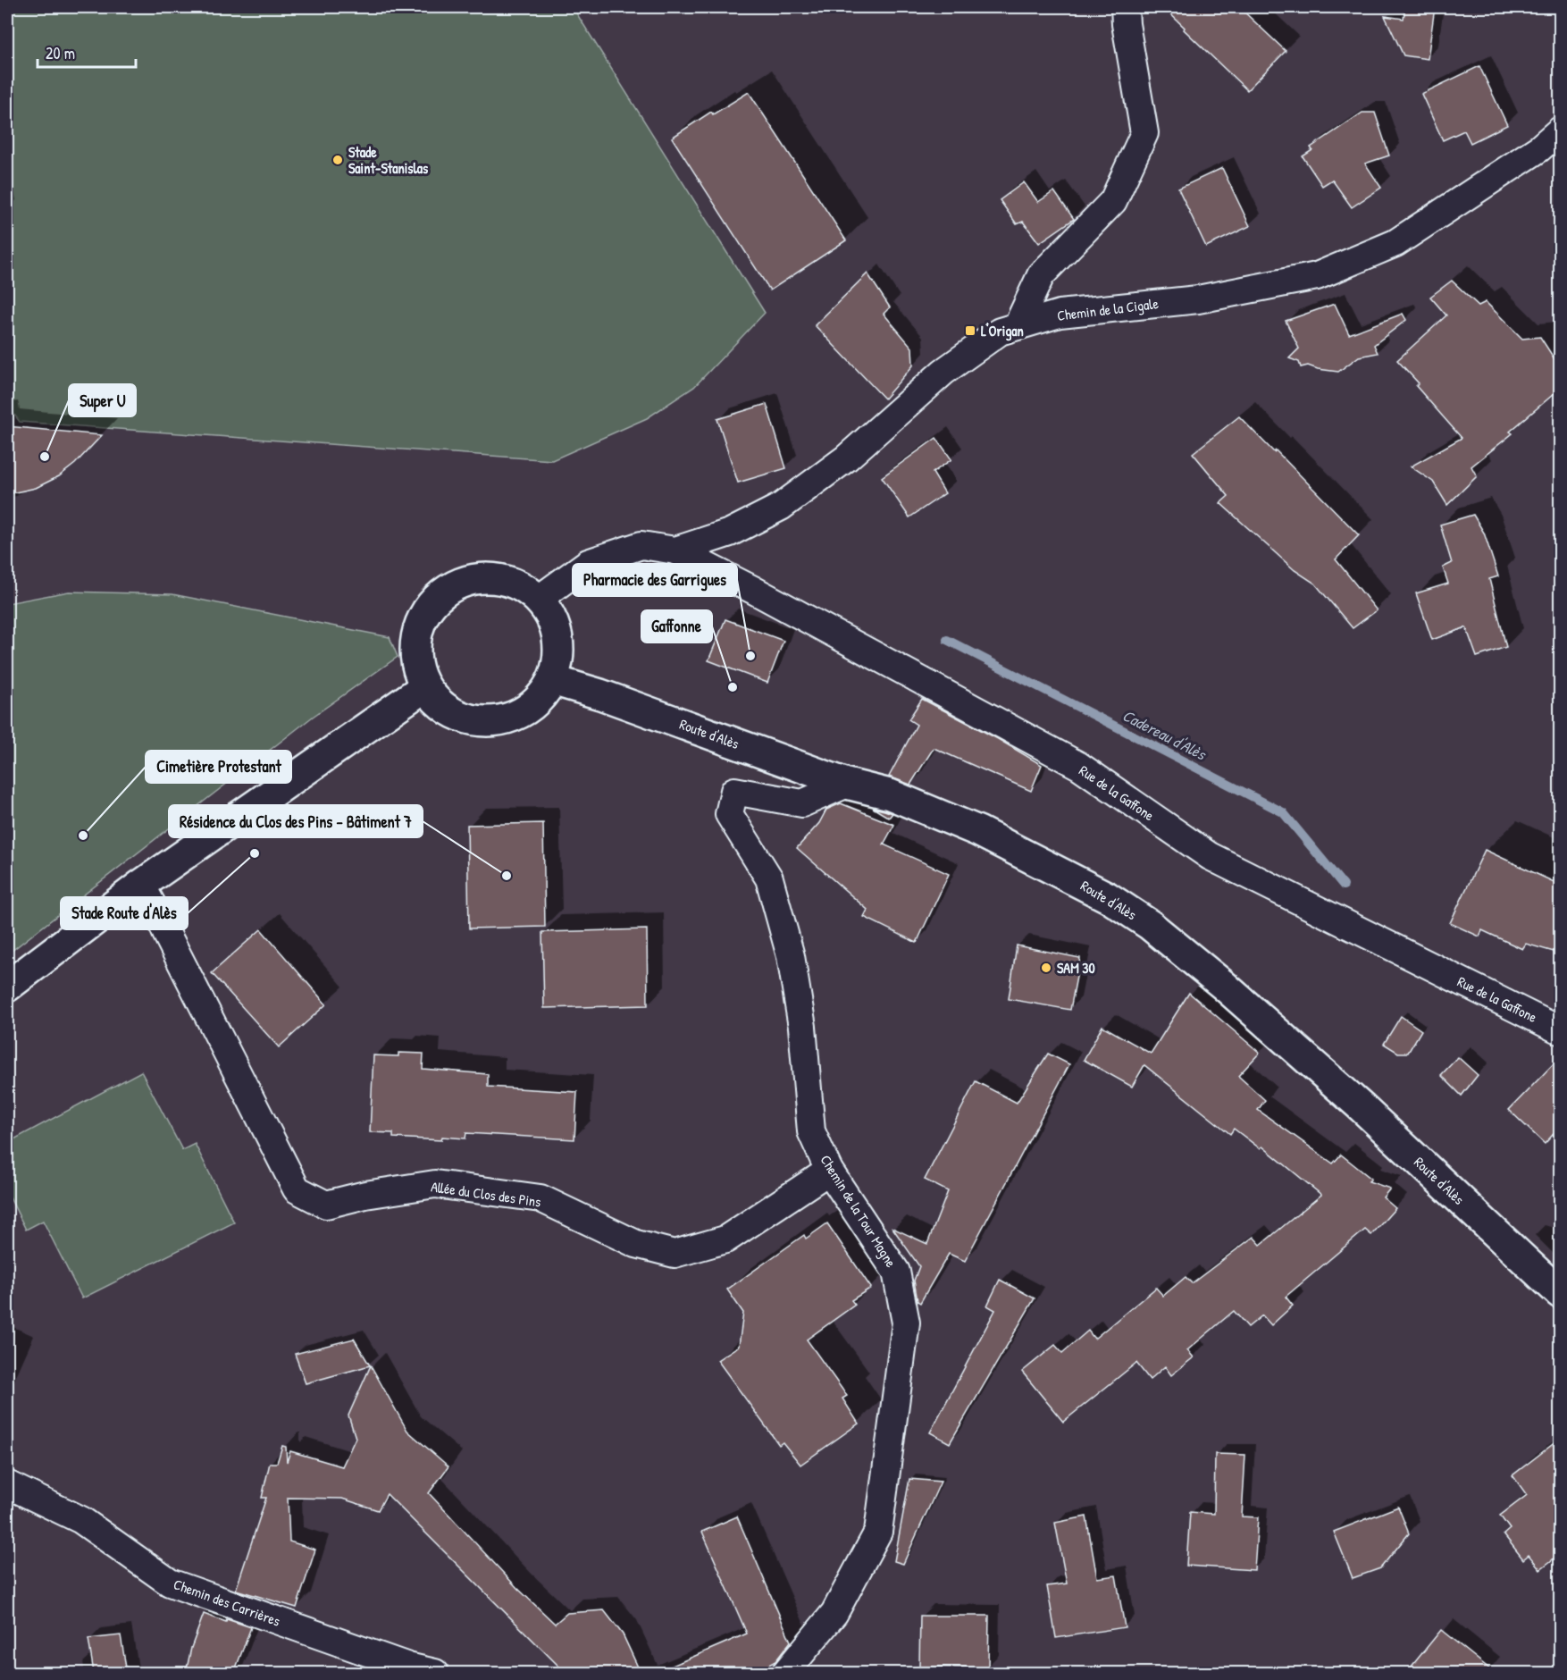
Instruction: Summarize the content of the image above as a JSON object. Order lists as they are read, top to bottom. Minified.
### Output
{"streets":{"main road":["Route d'Alès"],"street":["Chemin de la Cigale","Rue de la Gaffone","Allée du Clos des Pins","Chemin de la Tour Magne","Chemin des Carrières"]},"crossings":[["Chemin de la Cigale","Route d'Alès"],["Chemin de la Cigale","Rue de la Gaffone"],["Route d'Alès","Chemin de la Tour Magne"],["Allée du Clos des Pins","Chemin de la Tour Magne"]],"water":["Cadereau d'Alès"],"places":{"other":["Stade Saint-Stanislas","Super U","Pharmacie des Garrigues","Gaffonne","Cimetière Protestant","Stade Route d'Alès","Résidence du Clos des Pins - Bâtiment 7","SAM 30"],"transit":["L'Origan"]},"scale_bar":"20 m"}
